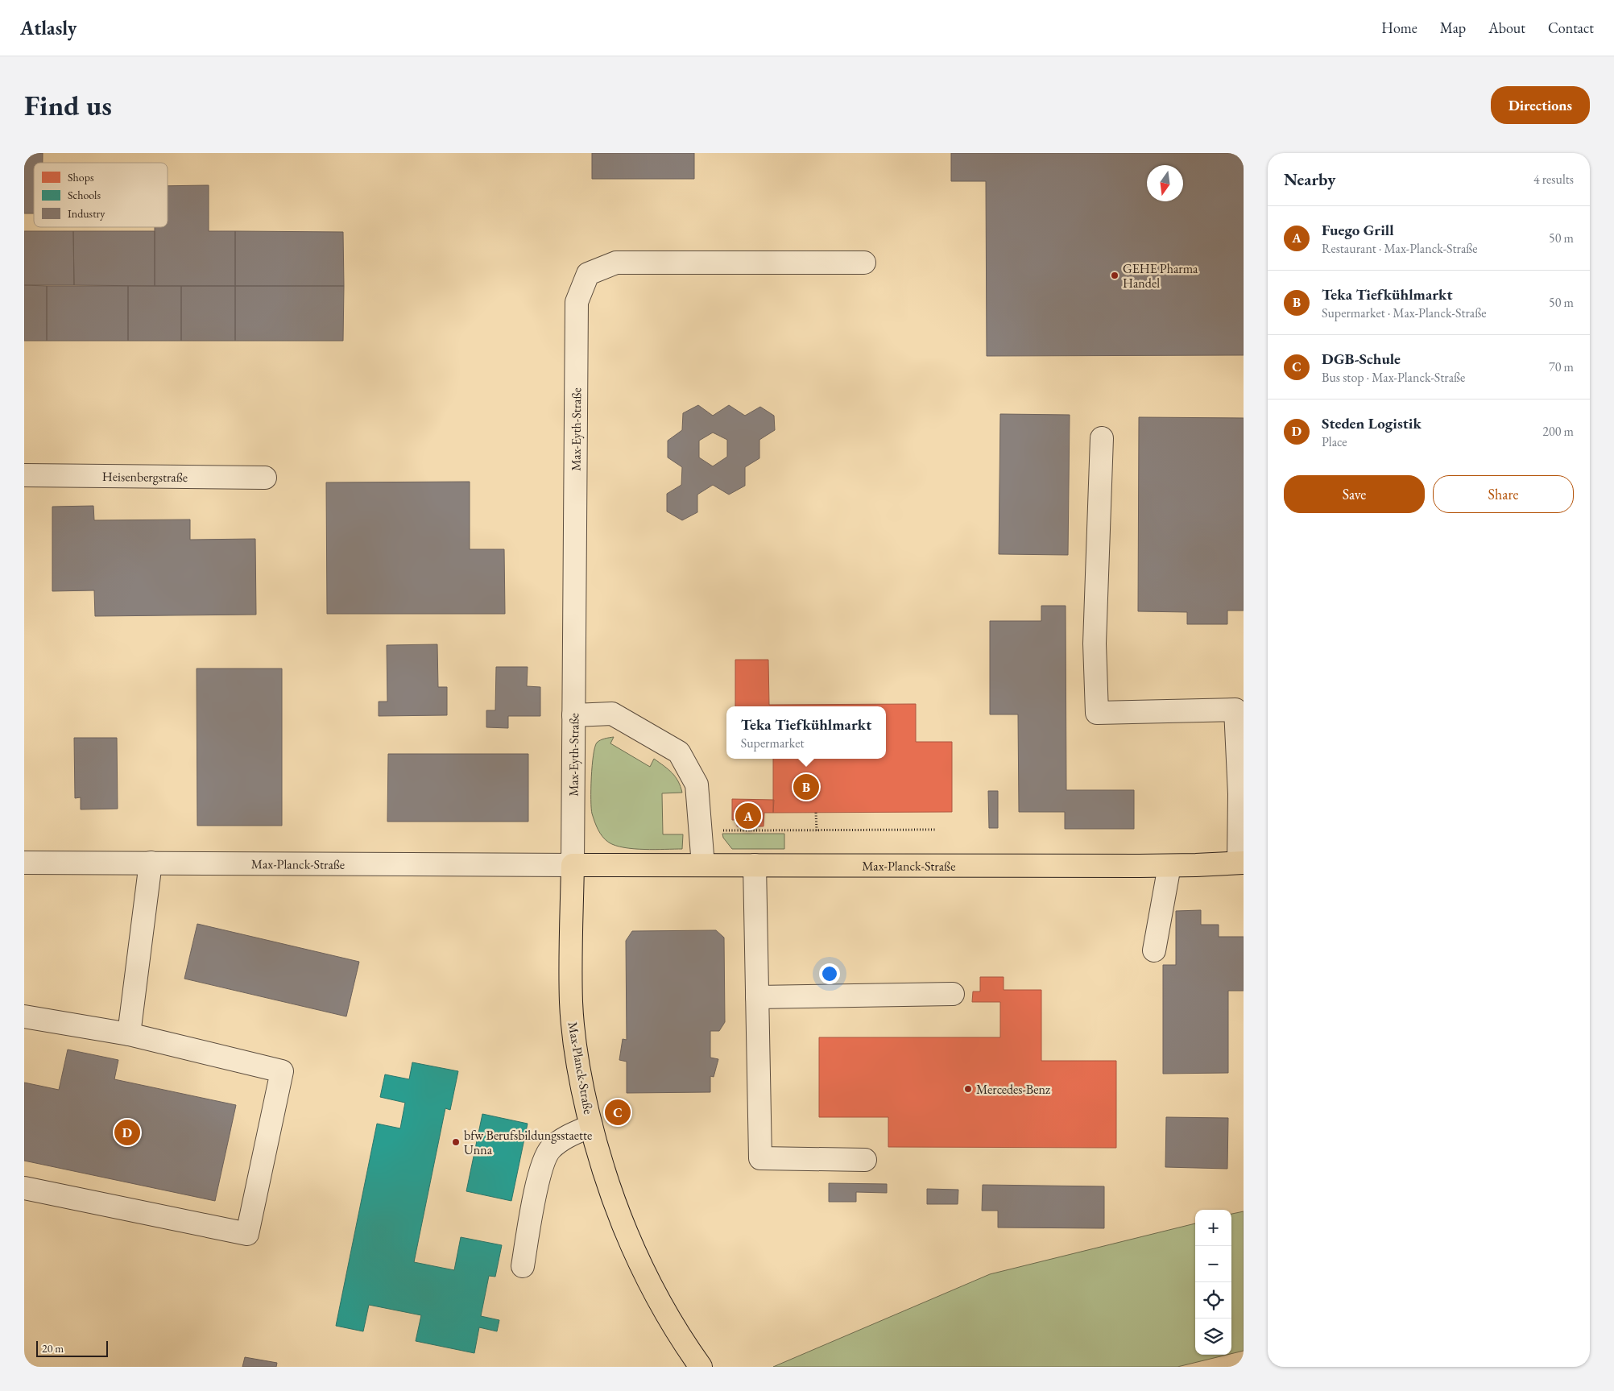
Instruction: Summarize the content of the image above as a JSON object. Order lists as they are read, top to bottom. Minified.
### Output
{"streets":{"main road":["Max-Planck-Straße"],"street":["Max-Eyth-Straße","Heisenbergstraße"]},"crossings":[["Max-Eyth-Straße","Max-Planck-Straße"]],"places":["GEHE Pharma Handel","Mercedes-Benz","bfw Berufsbildungsstaette Unna"],"legend":["Shops","Schools","Industry"],"scale_bar":"20 m","north":"bottom","page":{"header":"Atlasly","nav":["Home","Map","About","Contact"],"buttons":["Directions",["Save","Share"]],"title":"Find us","heading":["Nearby","4 results"],"list":[{"mark":"A","name":"Fuego Grill","note":"Restaurant · Max-Planck-Straße","value":"50 m"},{"mark":"B","name":"Teka Tiefkühlmarkt","note":"Supermarket · Max-Planck-Straße","value":"50 m"},{"mark":"C","name":"DGB-Schule","note":"Bus stop · Max-Planck-Straße","value":"70 m"},{"mark":"D","name":"Steden Logistik","note":"Place","value":"200 m"}],"popup":["Teka Tiefkühlmarkt","Supermarket"],"pins":["B","A","C","D"],"map_buttons":["+","−"],"scale":"20 m"}}
